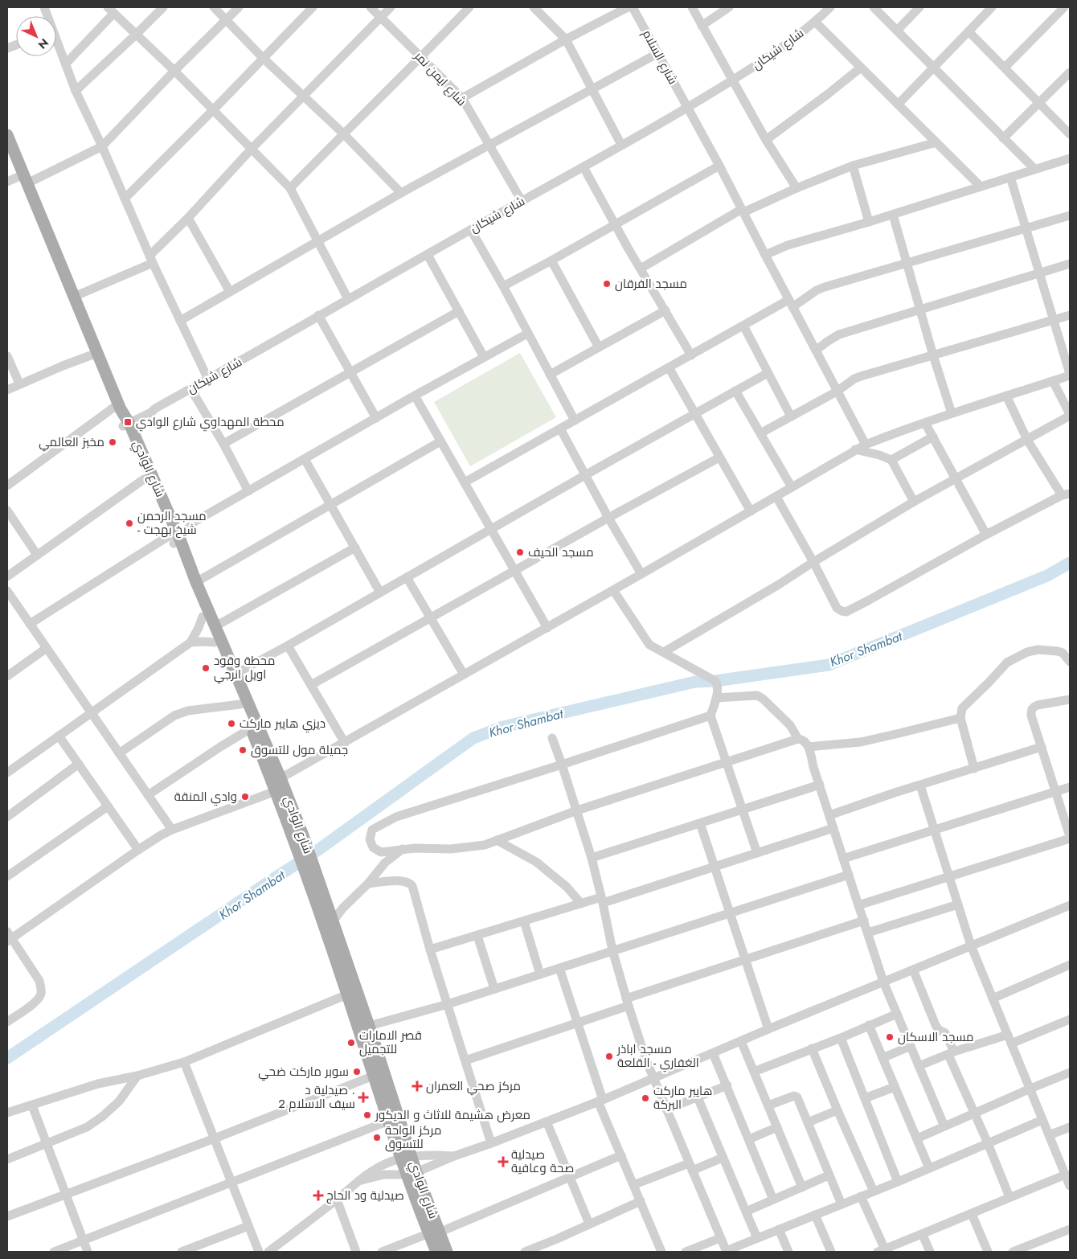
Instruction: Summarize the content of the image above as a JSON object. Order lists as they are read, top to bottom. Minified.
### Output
{"streets":{"main road":["شارع الوادي"],"street":["شارع شيكان","شارع السلام","شارع ايمن نمر"]},"crossings":[["شارع شيكان","شارع السلام"],["شارع شيكان","شارع ايمن نمر"],["شارع شيكان","شارع الوادي"]],"water":["Khor Shambat"],"places":{"other":["مسجد الفرقان","مخبز العالمي","مسجد الرحمن - شيخ بهجت","مسجد الحيف","محطة وقود اويل انرجي","ديزي هايبر ماركت","جميلة مول للتسوق","وادي المنقة","مسجد الاسكان","قصر الامارات للتجميل","مسجد اباذر الغفاري - القلعة","سوبر ماركت ضحي","هايبر ماركت البركة","معرض هشيمة للاثاث و الديكور","مركز الواحة للتسوق"],"transit":["محطة المهداوي شارع الوادي"],"health":["مركز صحي العمران","صيدلية د . سيف الاسلام 2","صيدلية صحة وعافية","صيدلية ود الحاج"]},"north":"bottom right"}
